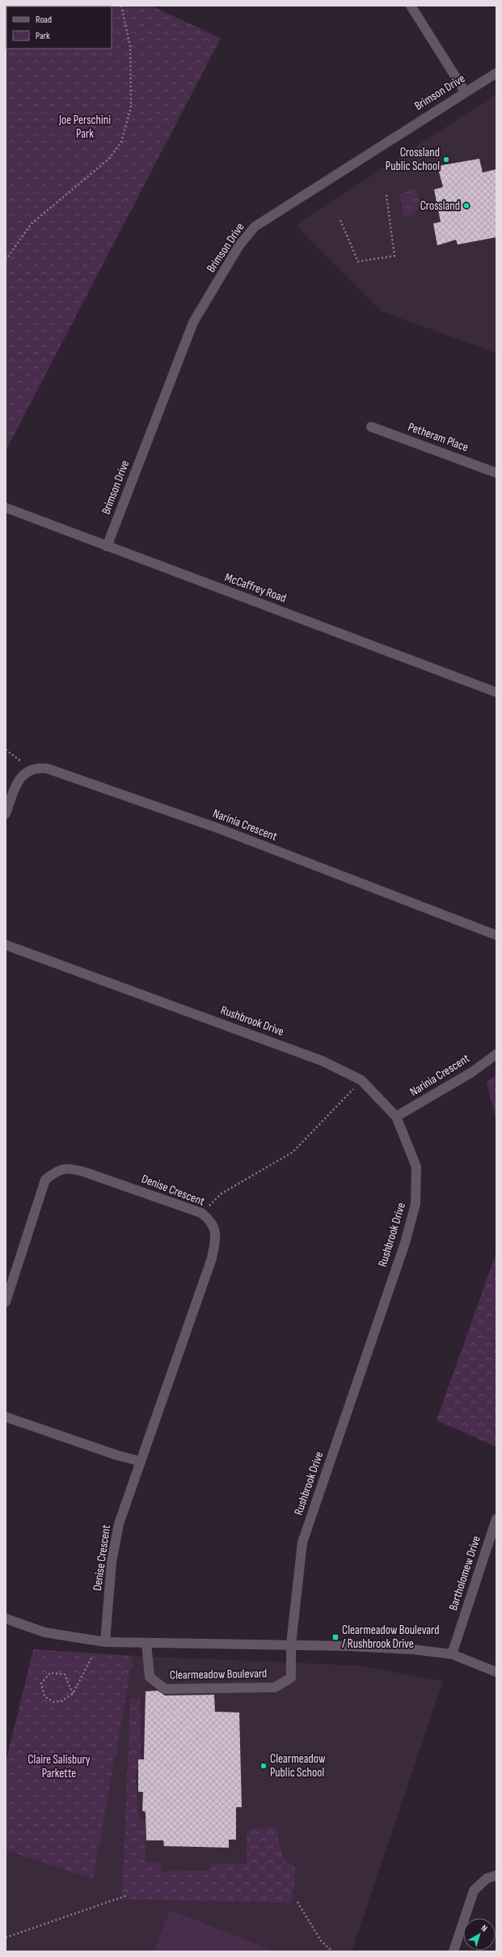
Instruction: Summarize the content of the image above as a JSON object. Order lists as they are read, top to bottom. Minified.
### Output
{"streets":{"street":["Brimson Drive","Petheram Place","McCaffrey Road","Narinia Crescent","Rushbrook Drive","Denise Crescent","Bartholomew Drive","Clearmeadow Boulevard"]},"crossings":[["Brimson Drive","McCaffrey Road"],["Narinia Crescent","Rushbrook Drive"],["Rushbrook Drive","Clearmeadow Boulevard"]],"parks":["Joe Perschini Park","Claire Salisbury Parkette"],"places":{"other":["Crossland Public School","Crossland","Clearmeadow Public School"],"transit":["Clearmeadow Boulevard / Rushbrook Drive"]},"legend":["Road","Park"],"north":"top right"}
